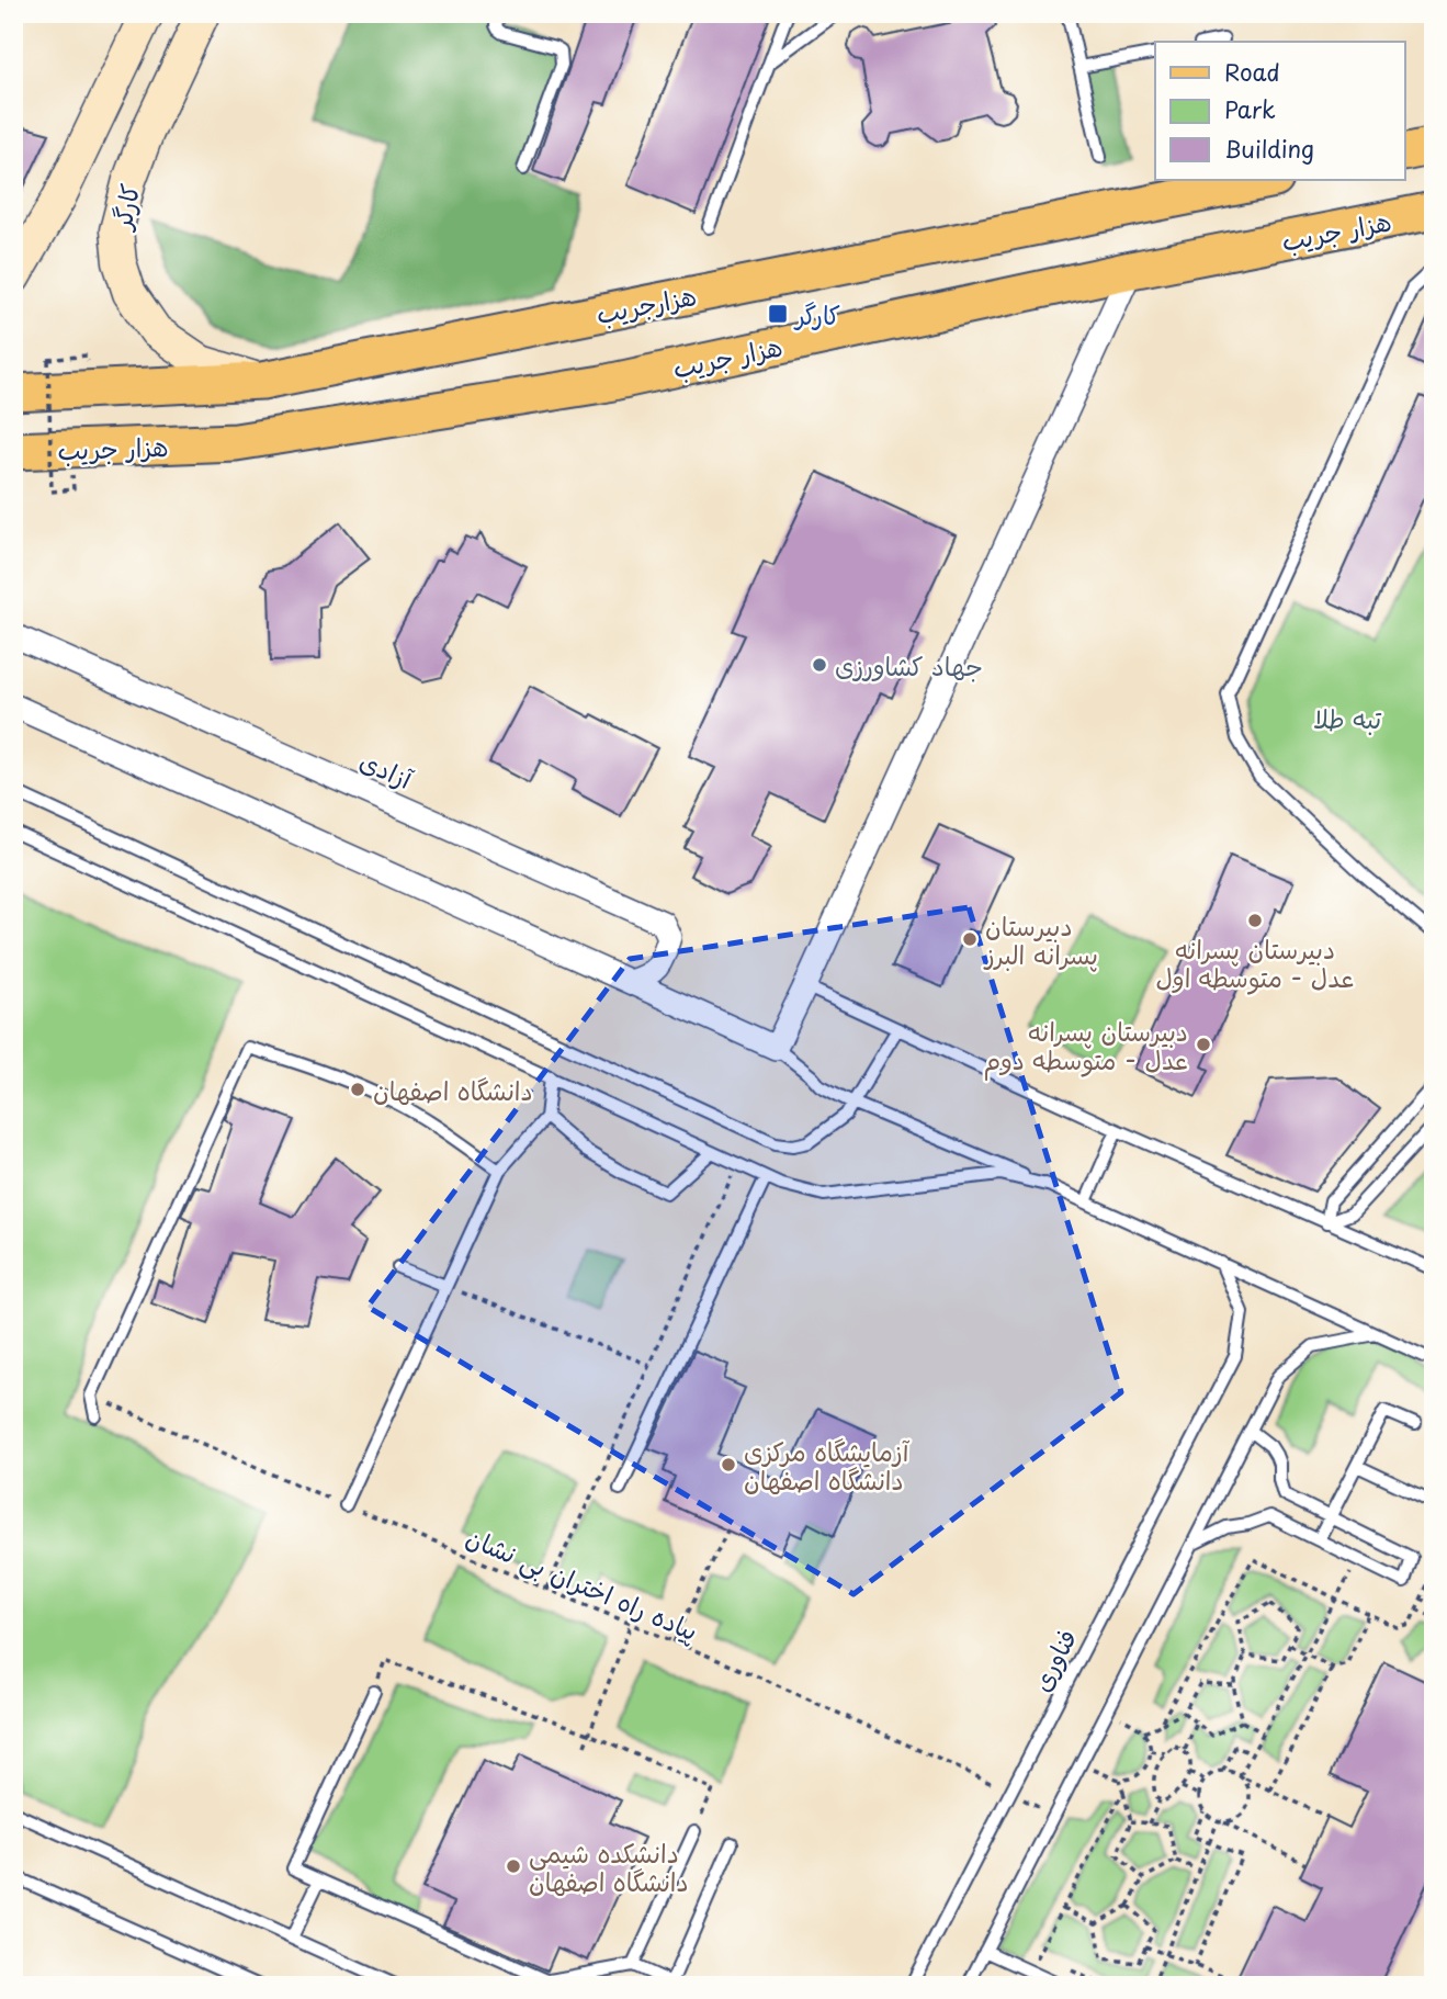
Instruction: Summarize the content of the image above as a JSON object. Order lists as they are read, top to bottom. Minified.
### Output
{"streets":{"main road":["کارگر","هزار جریب","هزارجریب"],"street":["آزادی"],"lane":["فناوری"],"path":["پیاده راه اختران بی نشان"]},"crossings":[["کارگر","هزارجریب"],["پیاده راه اختران بی نشان","فناوری"]],"parks":["تبه طلا"],"places":{"transit":["کارگر"],"other":["جهاد کشاورزی","دبیرستان پسرانه عدل - متوسطه اول","دبیرستان پسرانه البرز","دبیرستان پسرانه عدل - متوسطه دوم","دانشگاه اصفهان","آزمایشگاه مرکزی دانشگاه اصفهان","دانشکده شیمی دانشگاه اصفهان"]},"legend":["Road","Park","Building"]}
